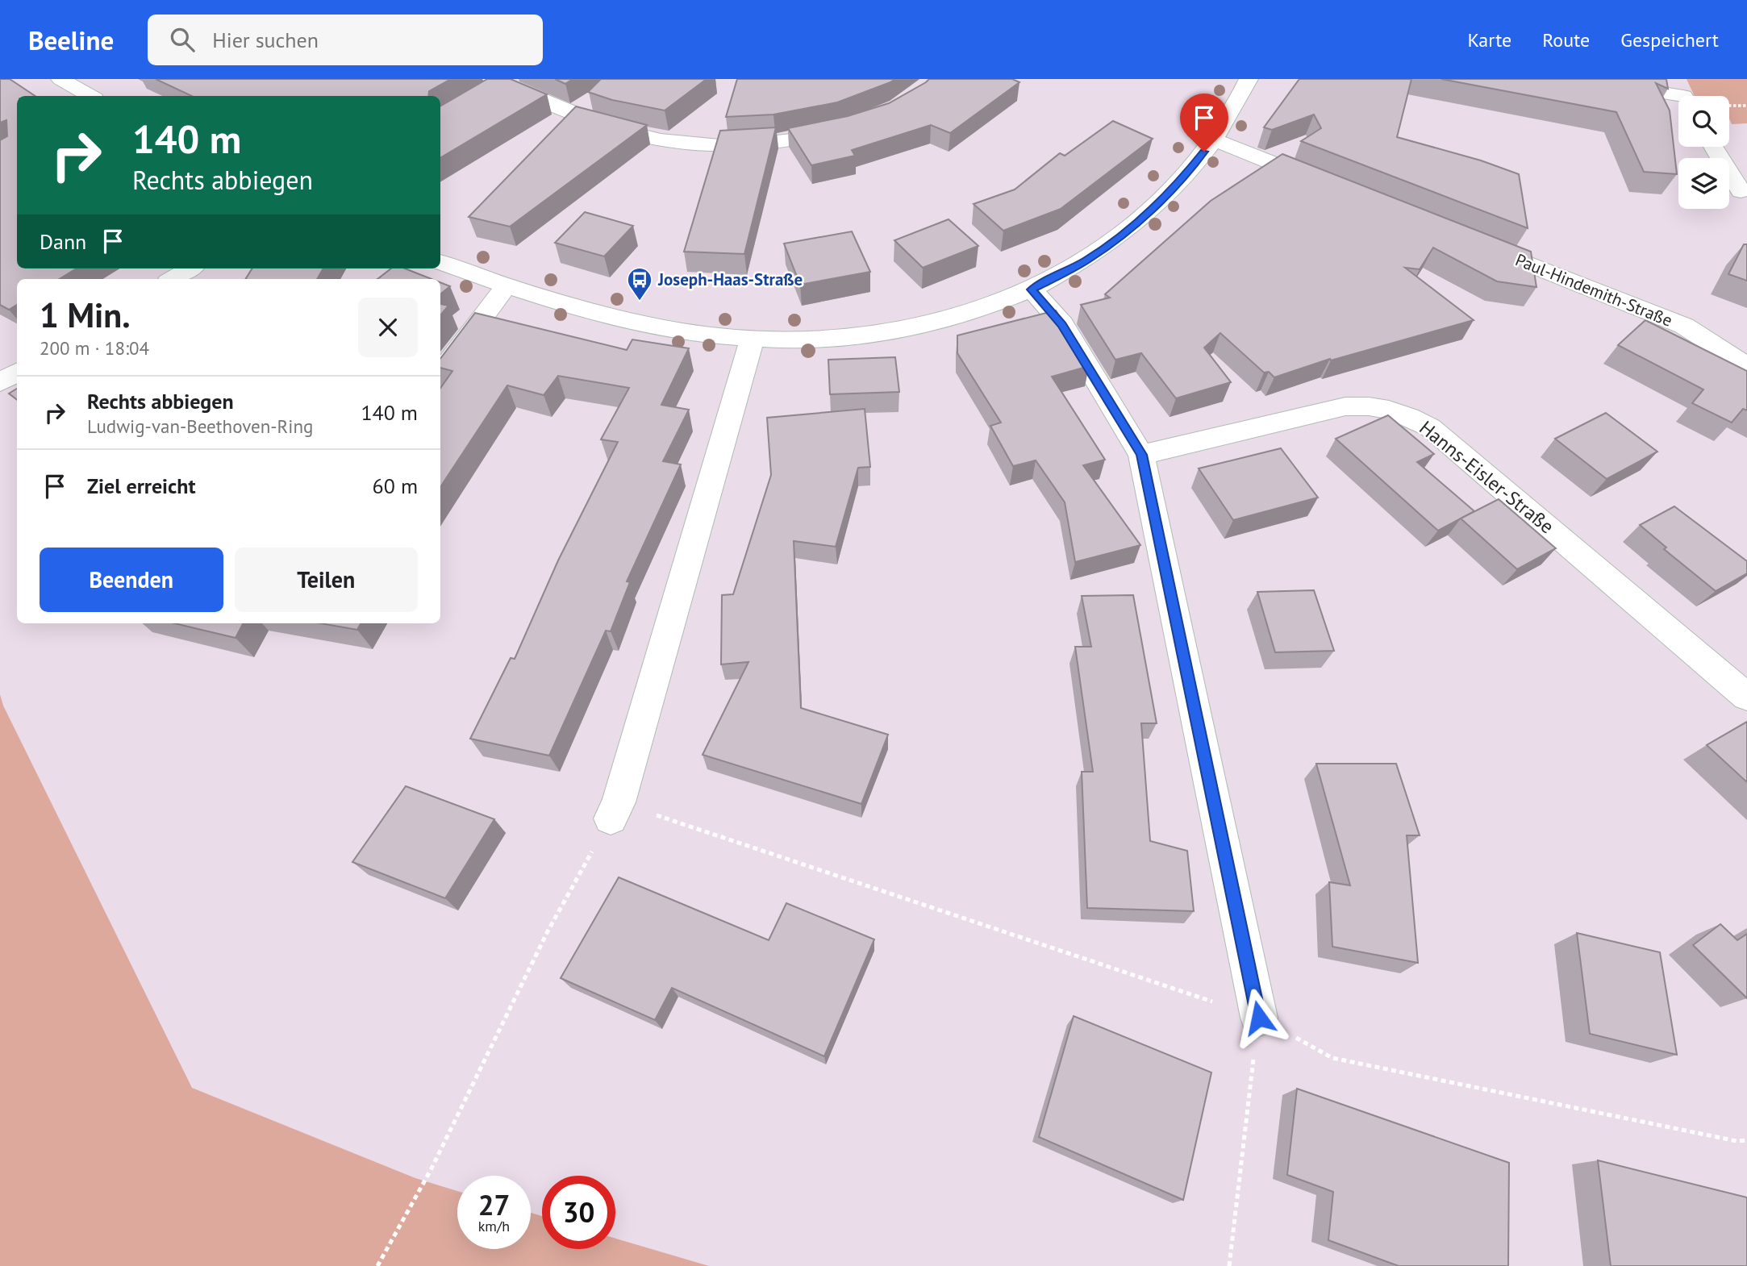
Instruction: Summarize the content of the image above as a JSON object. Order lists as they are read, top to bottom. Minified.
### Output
{"streets":{"street":["Paul-Hindemith-Straße","Hanns-Eisler-Straße"]},"places":{"bus stop":["Joseph-Haas-Straße"]},"page":{"header":"Beeline","search":"Hier suchen","nav":["Karte","Route","Gespeichert"],"turn":["140 m","Rechts abbiegen"],"then":"Dann","heading":["1 Min.","200 m · 18:04"],"list":[{"name":"Rechts abbiegen","note":"Ludwig-van-Beethoven-Ring","value":"140 m"},{"name":"Ziel erreicht","value":"60 m"}],"buttons":["Beenden","Teilen"],"speed":"27 km/h","limit":"30"}}
